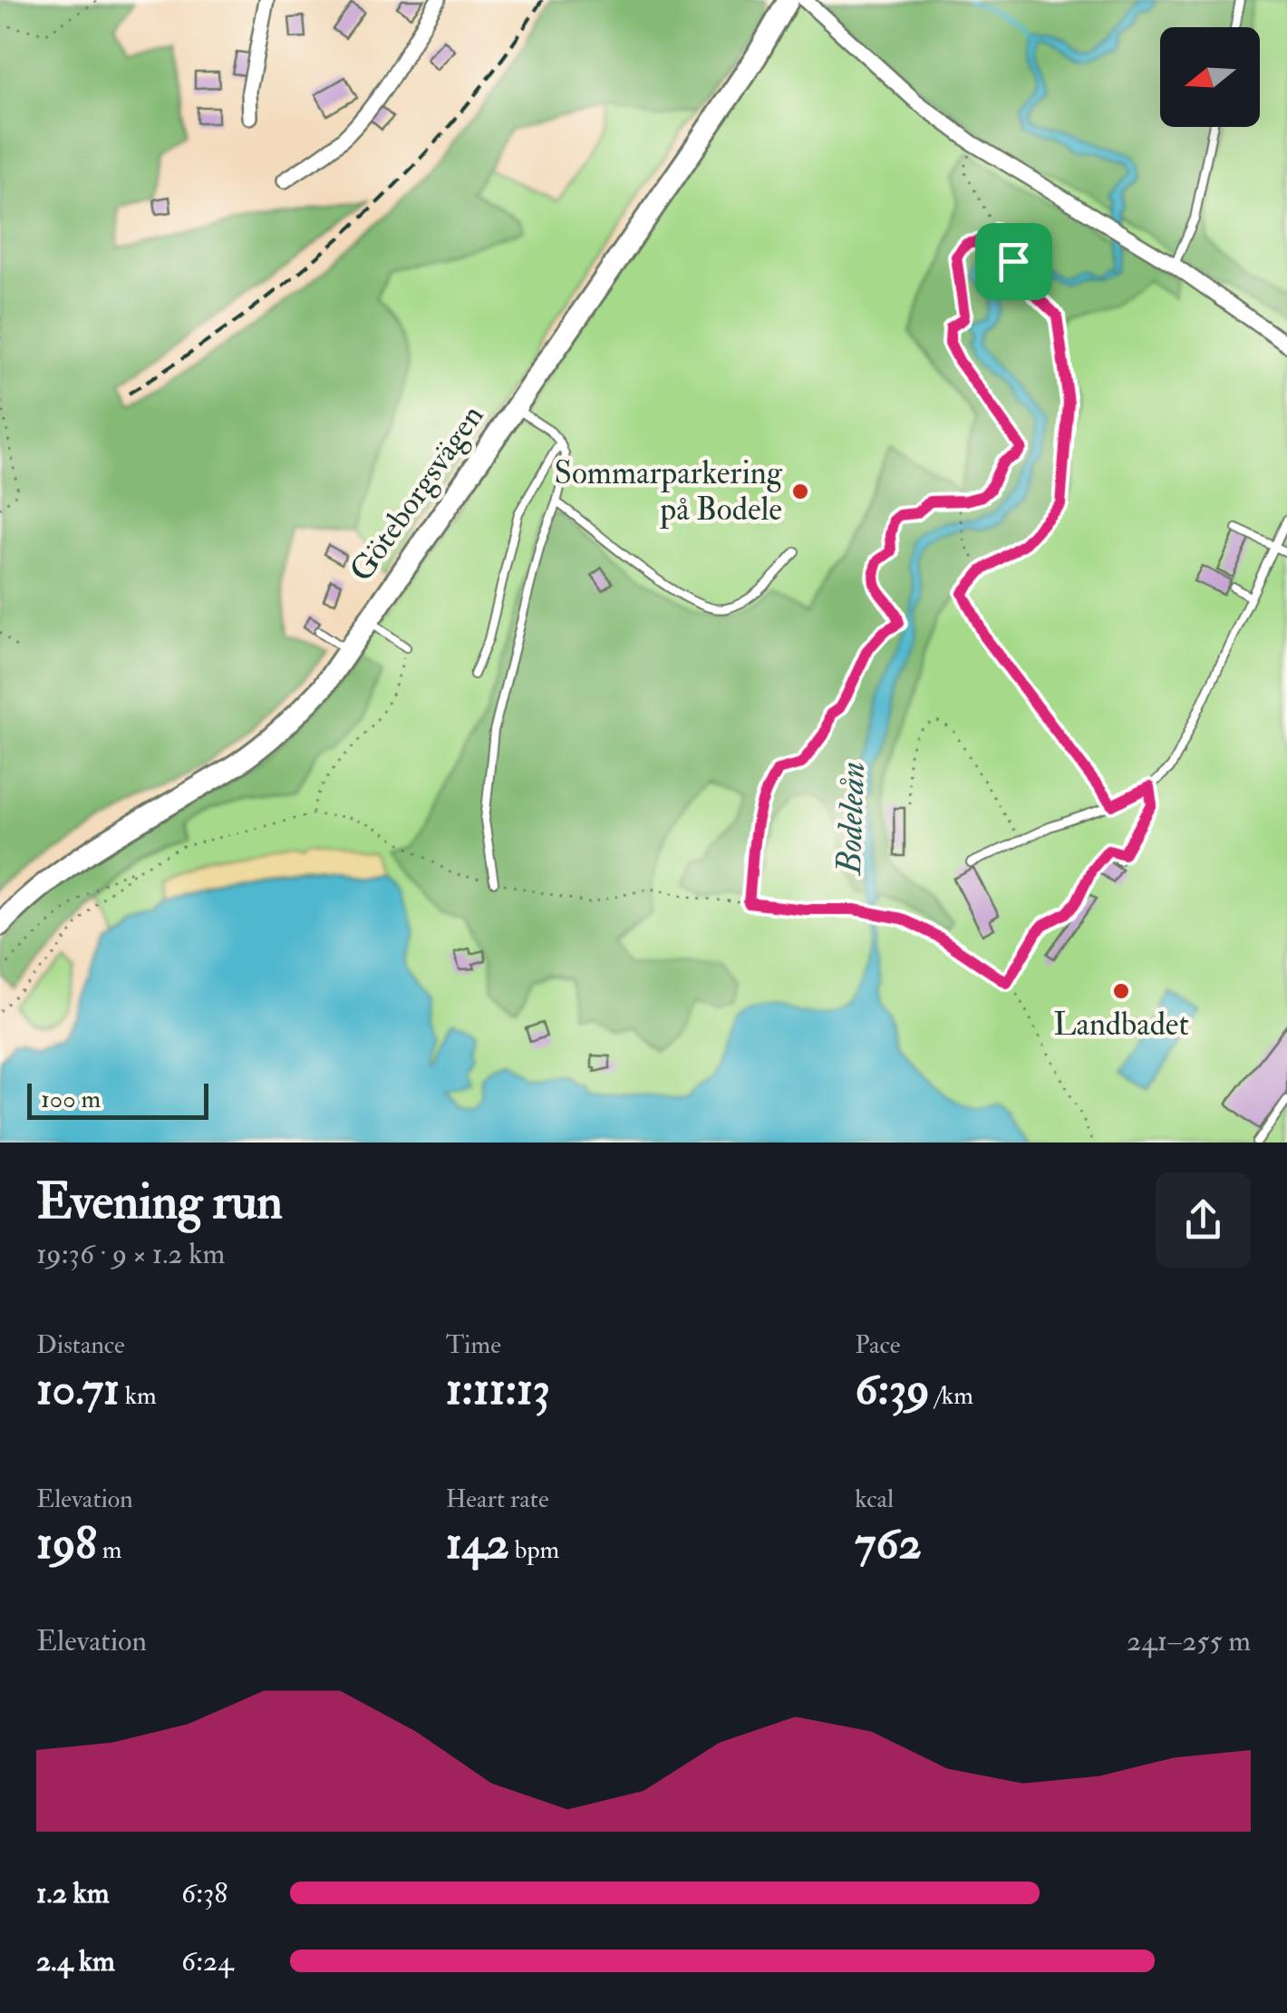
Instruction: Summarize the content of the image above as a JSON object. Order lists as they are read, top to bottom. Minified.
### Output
{"streets":{"street":["Göteborgsvägen"]},"water":["Bodeleån"],"places":["Sommarparkering på Bodele","Landbadet"],"scale_bar":"100 m","north":"left","page":{"scale":"100 m","heading":["Evening run","19:36 · 9 × 1.2 km"],"stats":[["Distance","10.71 km"],["Time","1:11:13"],["Pace","6:39 /km"],["Elevation","198 m"],["Heart rate","142 bpm"],["kcal","762"]],"chart":["Elevation","241–255 m"],"list":[{"name":"1.2 km","note":"6:38"},{"name":"2.4 km","note":"6:24"}]}}
